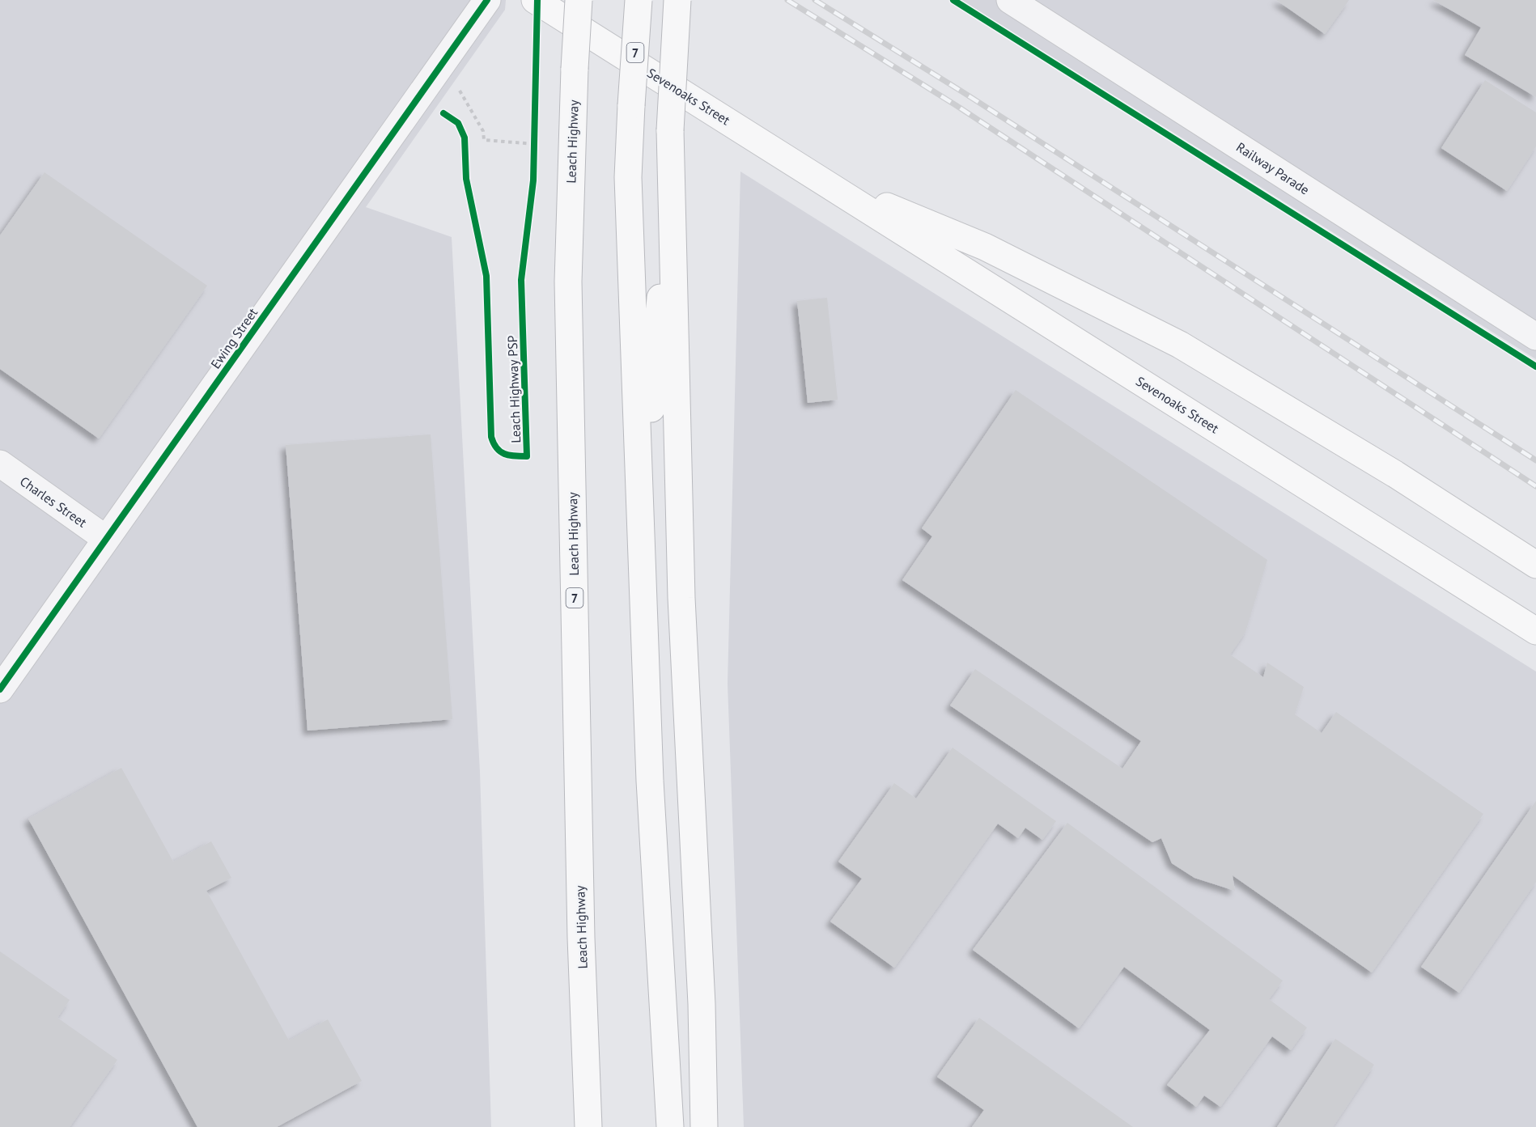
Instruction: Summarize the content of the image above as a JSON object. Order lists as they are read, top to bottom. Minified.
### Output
{"streets":{"main road":["7","Sevenoaks Street","Leach Highway"],"street":["Railway Parade","Ewing Street","Charles Street"],"cycle path":["Leach Highway PSP"]},"crossings":[["Ewing Street","Charles Street"]]}
